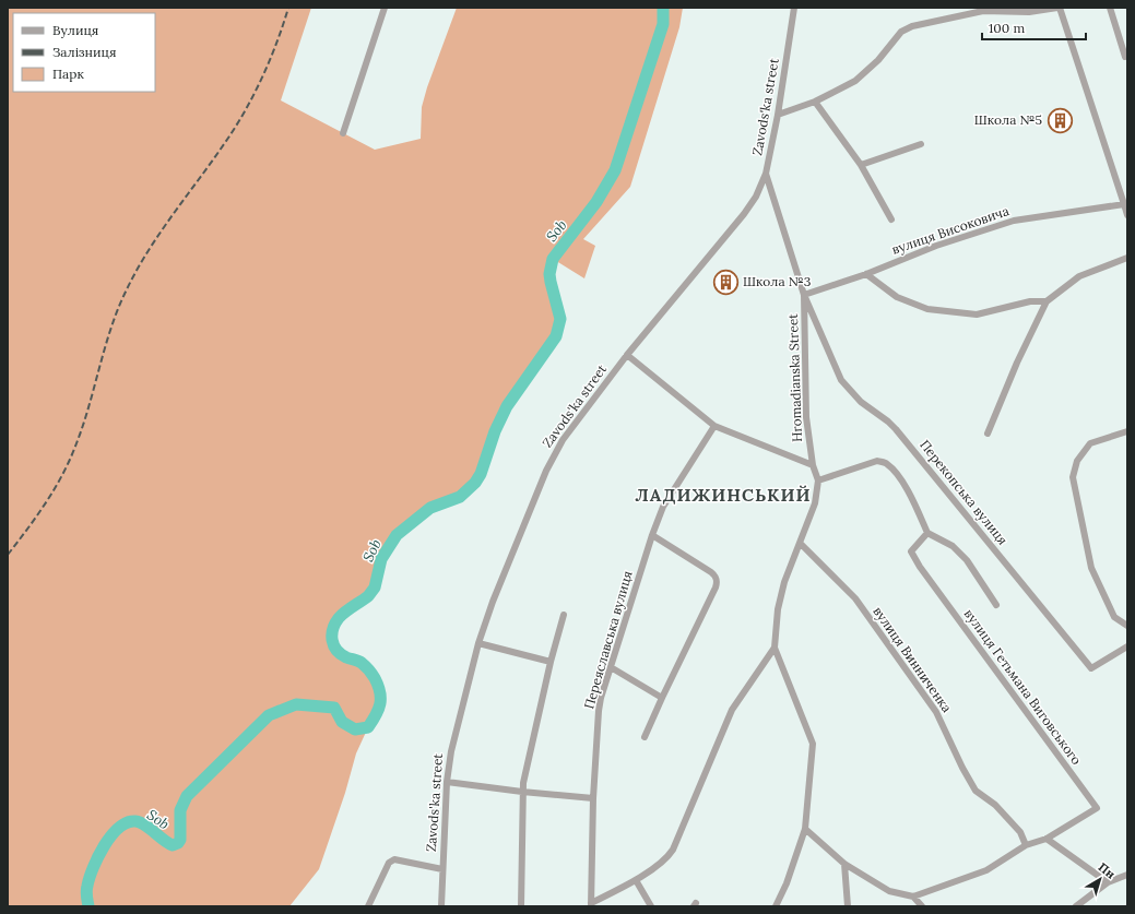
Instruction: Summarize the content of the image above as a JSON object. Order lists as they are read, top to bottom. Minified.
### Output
{"streets":{"street":["Zavods'ka street","вулиця Високовича","Hromadianska Street","Перекопська вулиця","Переяславська вулиця","вулиця Винниченка","вулиця Гетьмана Виговського"]},"crossings":[["Zavods'ka street","Hromadianska Street"],["вулиця Високовича","Hromadianska Street"],["вулиця Високовича","Перекопська вулиця"],["Hromadianska Street","Перекопська вулиця"],["Hromadianska Street","вулиця Винниченка"]],"districts":["ЛАДИЖИНСЬКИЙ"],"water":["Sob"],"places":{"building":["Школа №5","Школа №3"]},"legend":["Вулиця","Залізниця","Парк"],"scale_bar":"100 m","north":"top right"}
